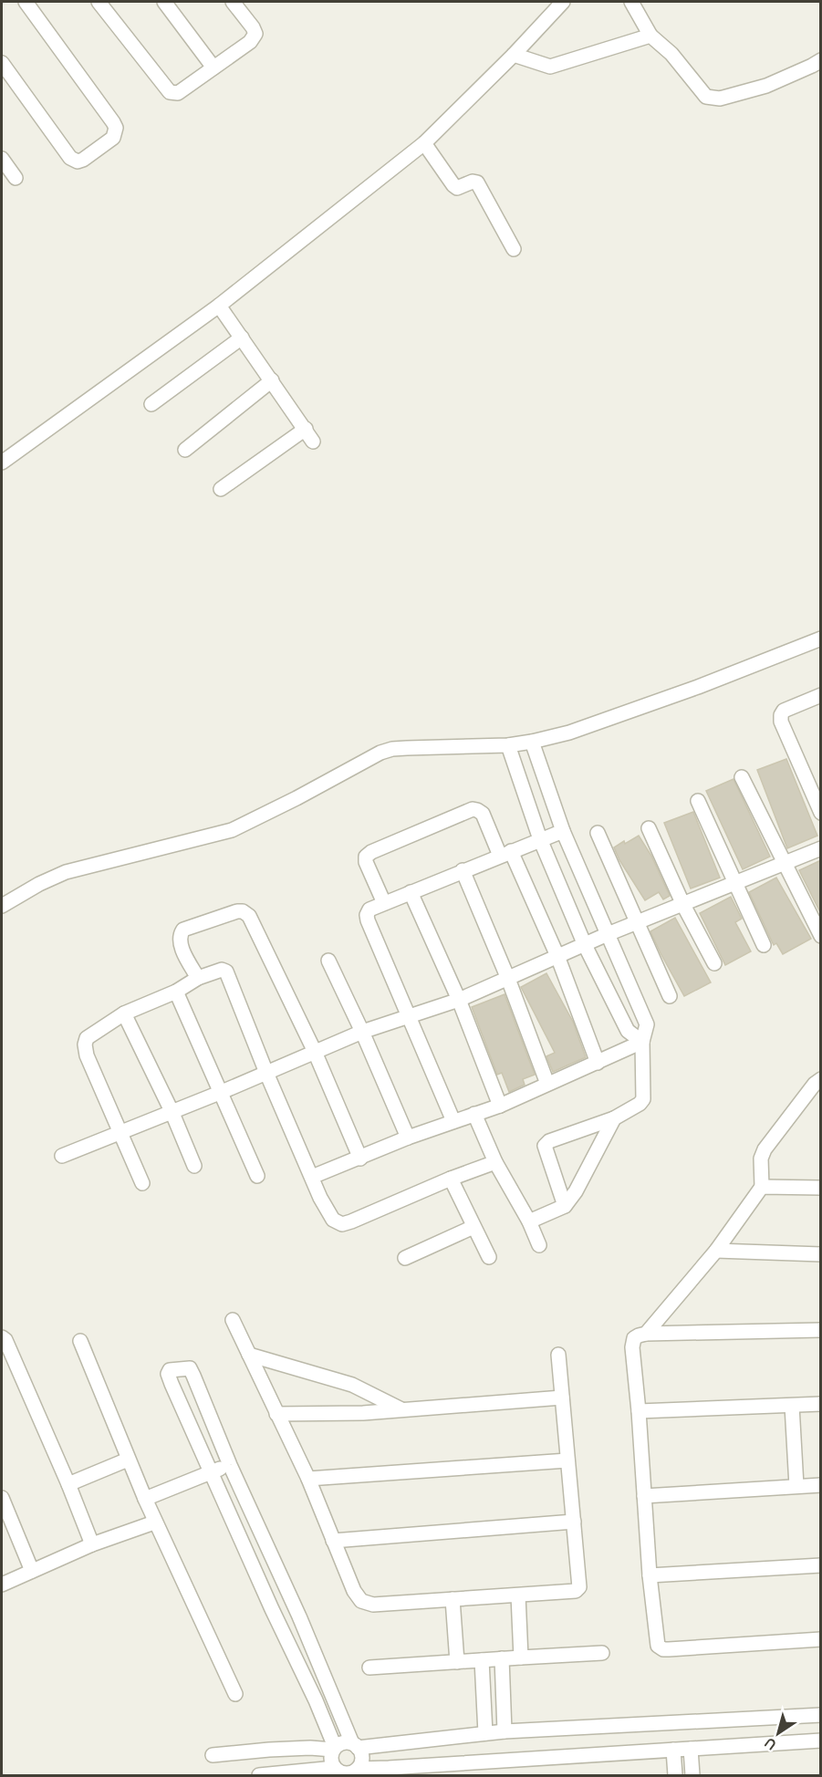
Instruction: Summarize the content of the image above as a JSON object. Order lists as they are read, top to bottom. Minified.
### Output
{"north":"bottom left"}
